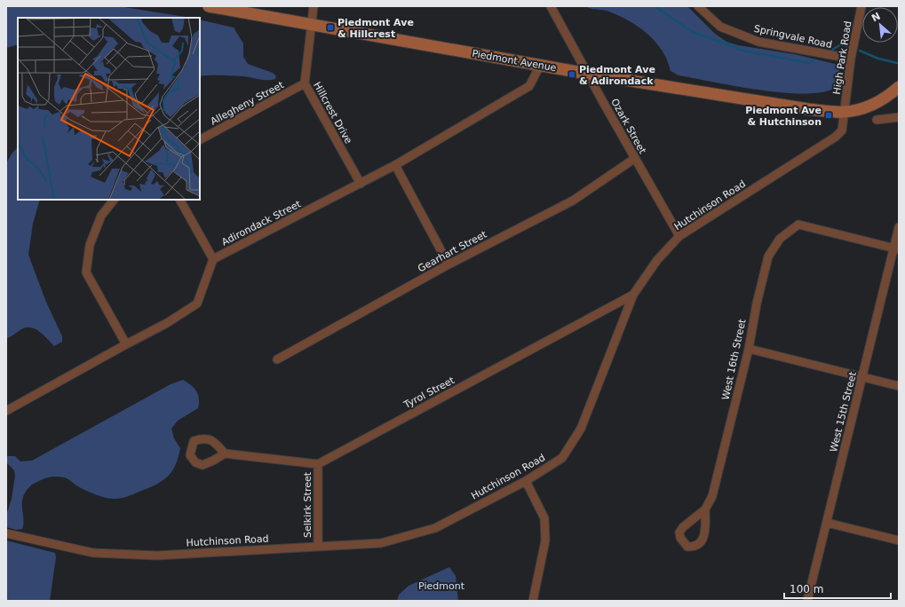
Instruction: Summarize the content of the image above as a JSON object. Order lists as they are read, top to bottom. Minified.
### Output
{"streets":{"main road":["Piedmont Avenue"],"street":["Springvale Road","High Park Road","Allegheny Street","Hillcrest Drive","Ozark Street","Hutchinson Road","Adirondack Street","Gearhart Street","West 16th Street","Tyrol Street","West 15th Street","Selkirk Street"]},"crossings":[["Springvale Road","High Park Road"],["High Park Road","Piedmont Avenue"],["High Park Road","Hutchinson Road"],["Piedmont Avenue","Hillcrest Drive"],["Piedmont Avenue","Ozark Street"],["Piedmont Avenue","Hutchinson Road"],["Piedmont Avenue","Adirondack Street"],["Allegheny Street","Hillcrest Drive"],["Hillcrest Drive","Adirondack Street"],["Ozark Street","Hutchinson Road"],["Ozark Street","Gearhart Street"],["Hutchinson Road","Tyrol Street"],["Hutchinson Road","Selkirk Street"],["West 16th Street","West 15th Street"],["Tyrol Street","Selkirk Street"]],"parks":["Piedmont"],"places":{"transit":["Piedmont Ave & Hillcrest","Piedmont Ave & Adirondack","Piedmont Ave & Hutchinson"]},"scale_bar":"100 m","north":"top left"}
